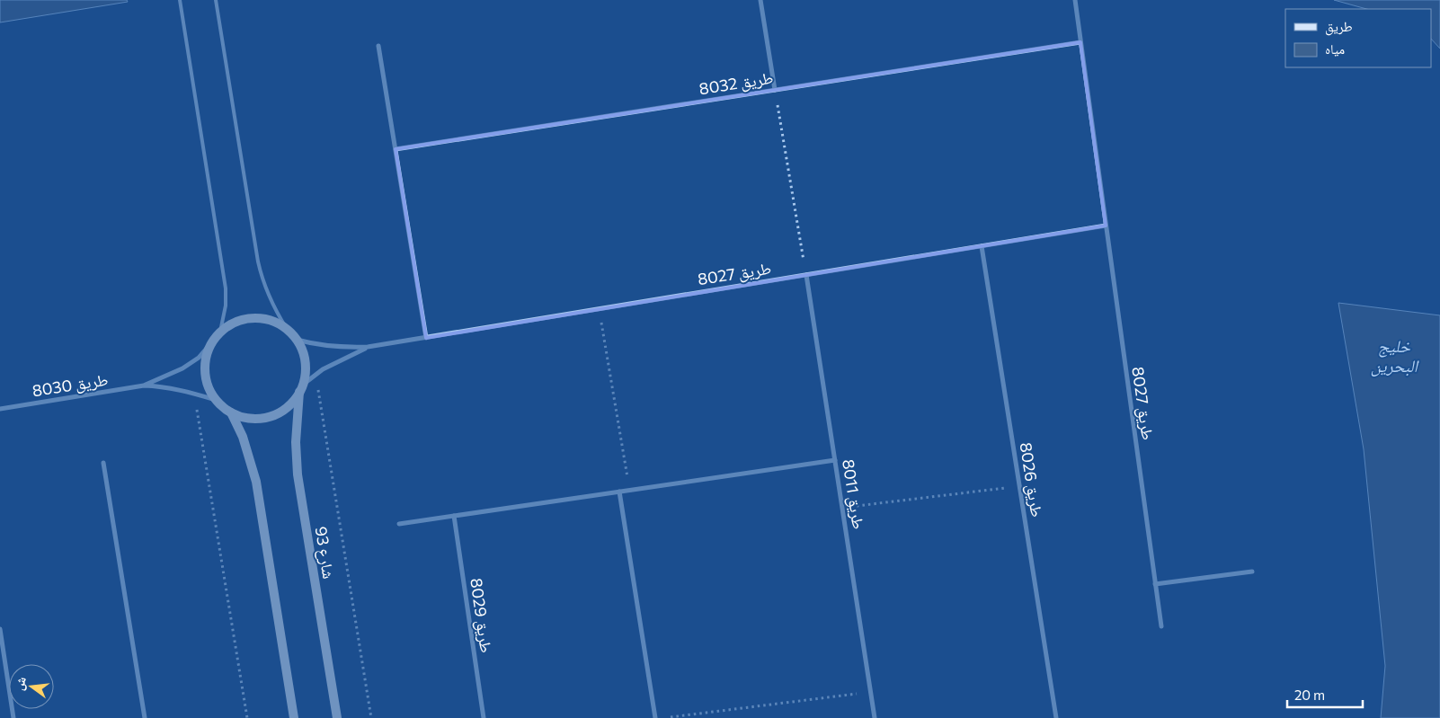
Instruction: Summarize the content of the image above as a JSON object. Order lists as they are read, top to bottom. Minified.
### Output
{"streets":{"street":["طريق 8032","طريق 8027","طريق 8030","طريق 8026","طريق 8011","شارع 93","طريق 8029"]},"crossings":[["طريق 8032","طريق 8027"],["طريق 8027","طريق 8030"],["طريق 8027","طريق 8026"],["طريق 8027","طريق 8011"],["طريق 8027","شارع 93"],["طريق 8030","شارع 93"]],"water":["خليج البحرين"],"legend":["طريق","مياه"],"scale_bar":"20 m","north":"left"}
